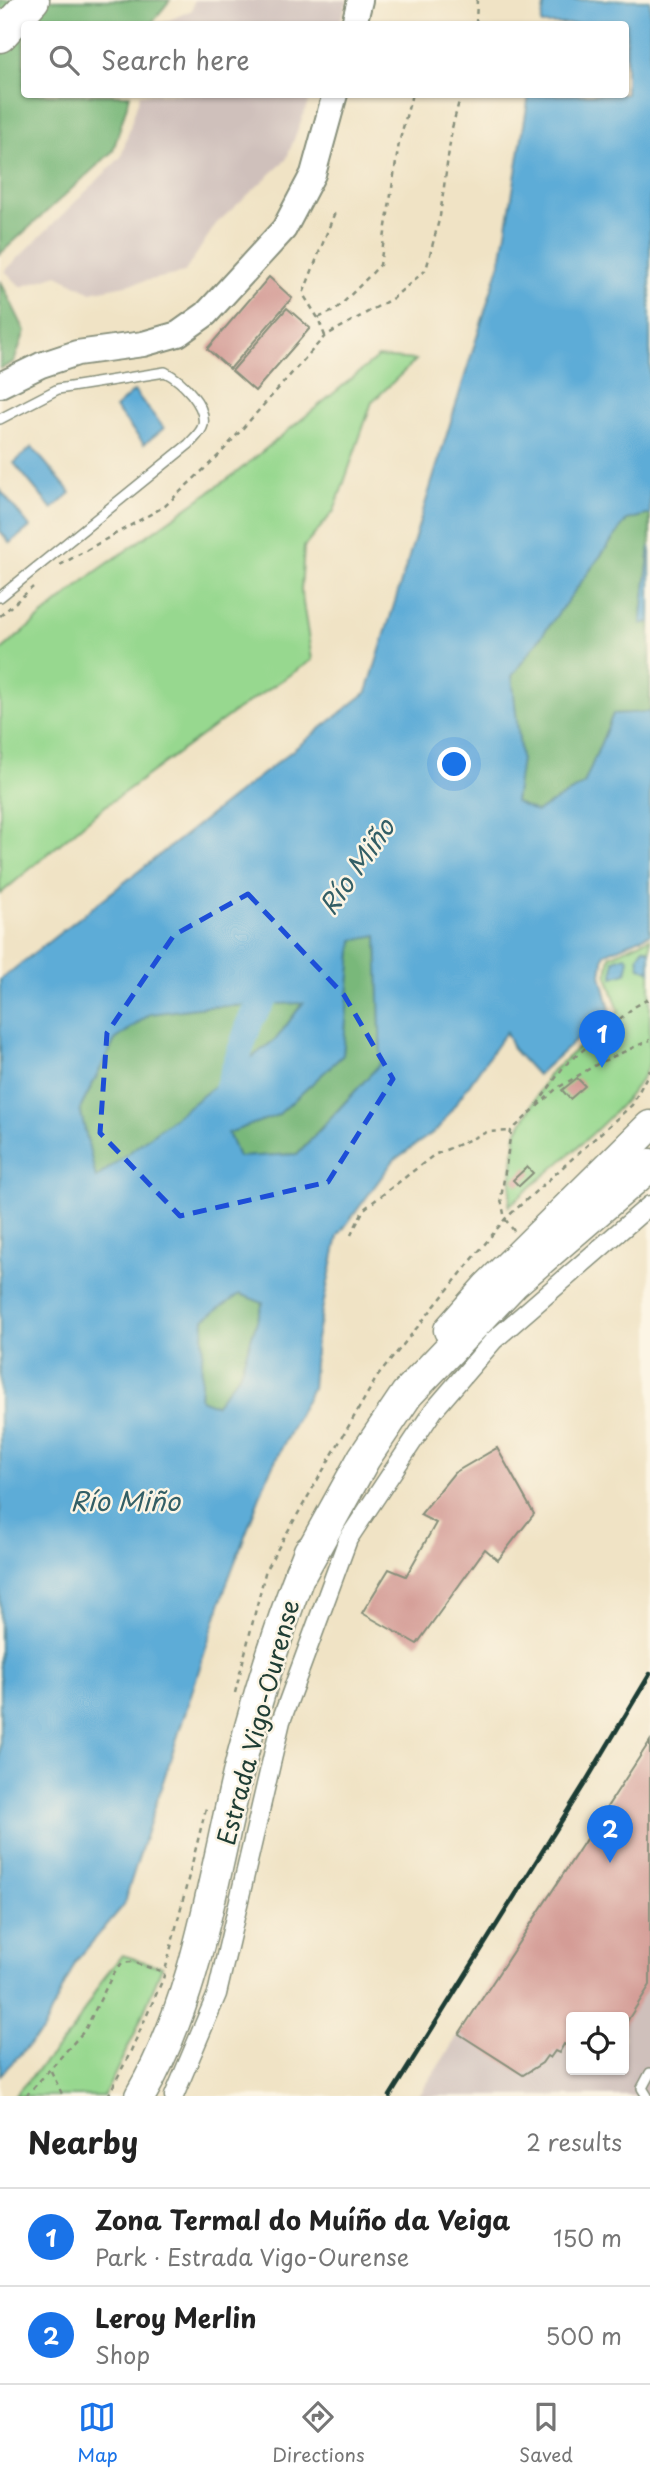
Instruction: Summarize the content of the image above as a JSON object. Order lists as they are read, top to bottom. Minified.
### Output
{"streets":{"highway":["Estrada Vigo-Ourense"]},"water":["Río Miño"],"page":{"search":"Search here","pins":["1","2"],"heading":["Nearby","2 results"],"list":[{"mark":"1","name":"Zona Termal do Muíño da Veiga","note":"Park · Estrada Vigo-Ourense","value":"150 m"},{"mark":"2","name":"Leroy Merlin","note":"Shop","value":"500 m"}],"nav":["Map","Directions","Saved"]}}
